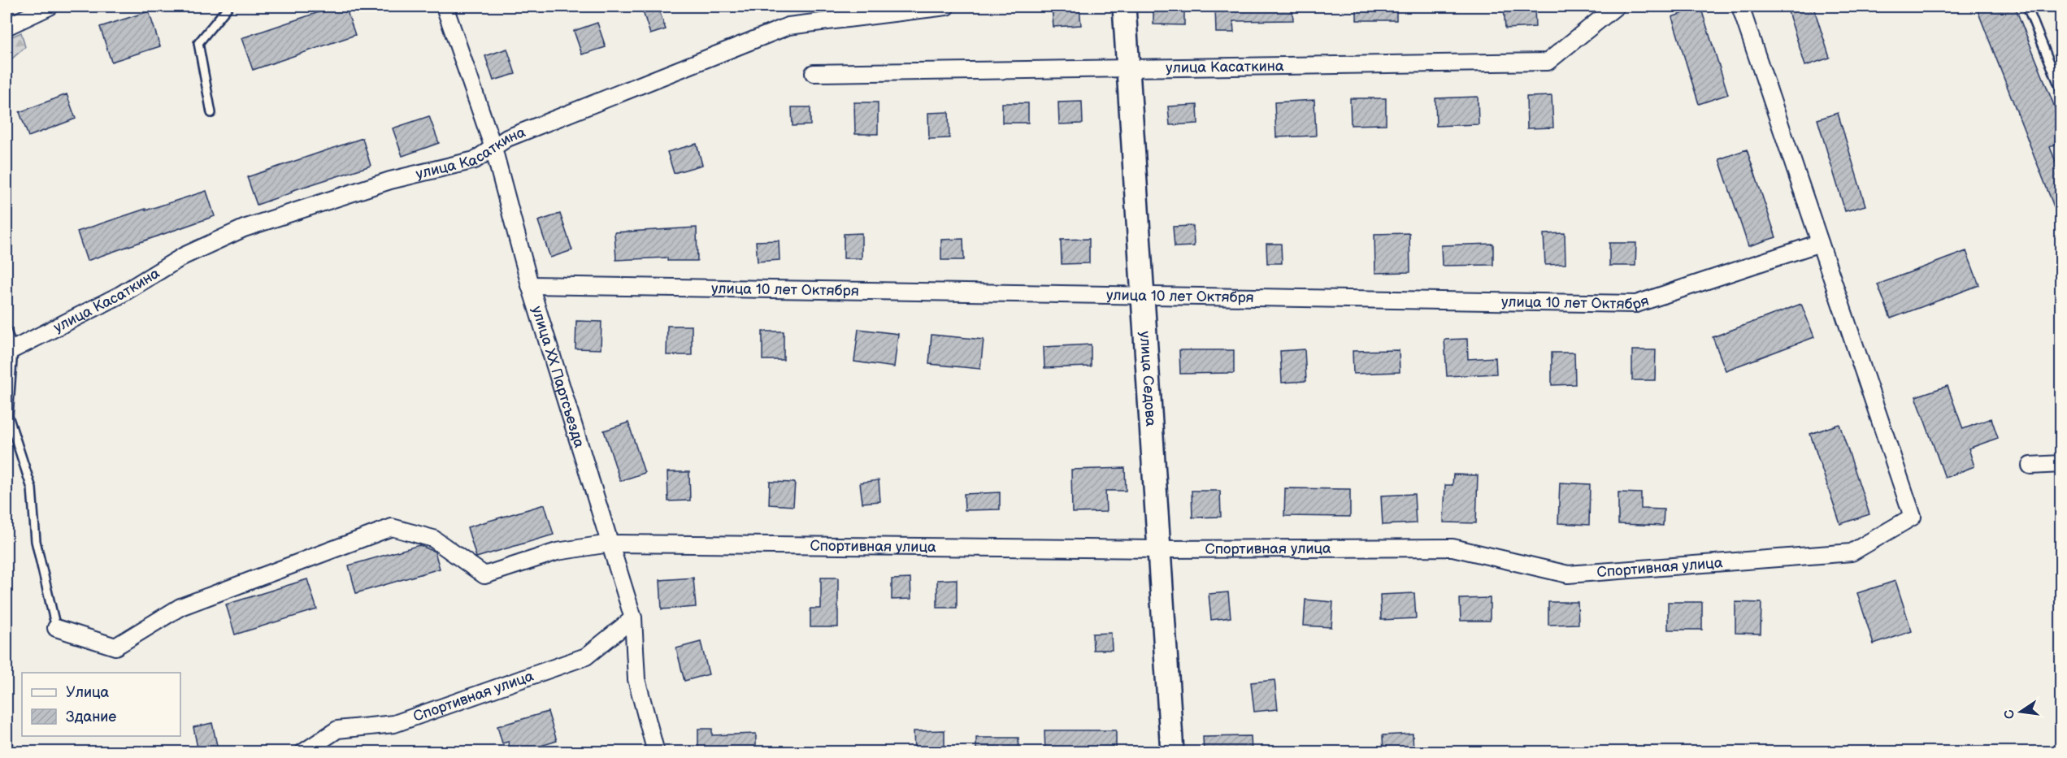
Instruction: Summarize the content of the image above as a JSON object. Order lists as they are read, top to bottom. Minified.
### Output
{"streets":{"street":["улица Касаткина","улица 10 лет Октября","улица XX Партсъезда","улица Седова","Спортивная улица"]},"crossings":[["улица Касаткина","улица XX Партсъезда"],["улица Касаткина","улица Седова"],["улица 10 лет Октября","улица XX Партсъезда"],["улица 10 лет Октября","улица Седова"],["улица 10 лет Октября","Спортивная улица"],["улица XX Партсъезда","Спортивная улица"],["улица Седова","Спортивная улица"]],"legend":["Улица","Здание"],"north":"left"}
